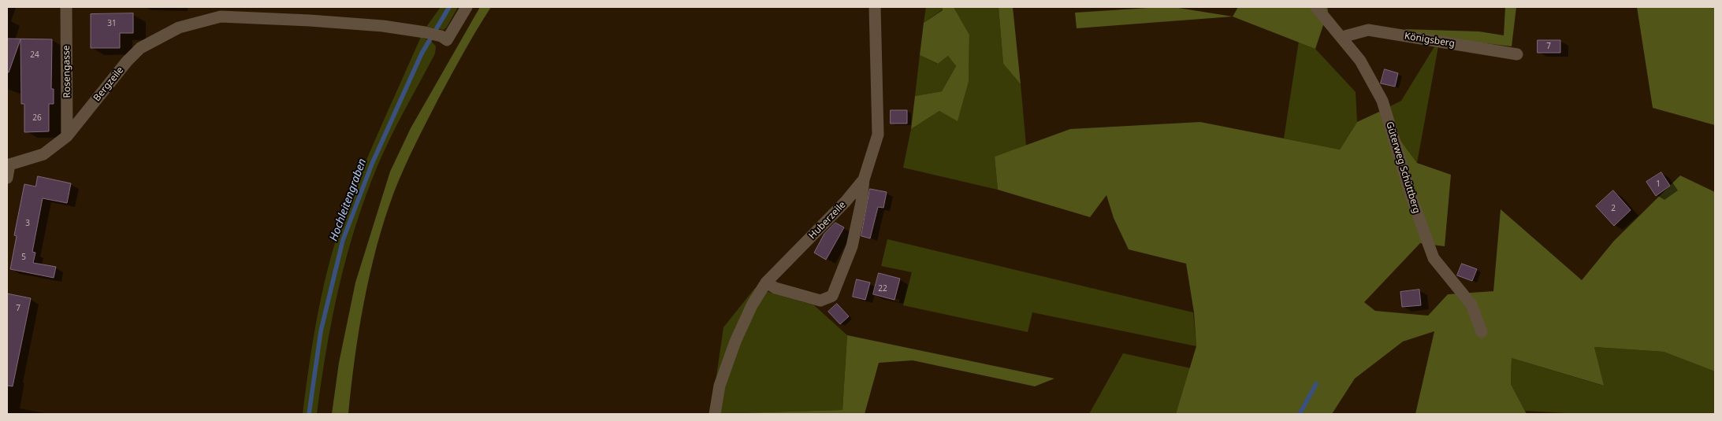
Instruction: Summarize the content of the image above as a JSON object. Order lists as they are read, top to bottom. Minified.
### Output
{"streets":{"street":["Königsberg","Rosengasse","Bergzeile","Güterweg Schüttberg","Huberzeile"]},"crossings":[["Königsberg","Güterweg Schüttberg"],["Rosengasse","Bergzeile"]],"water":["Hochleitengraben"],"house_numbers":["31","7","24","26","1","2","3","5","22","7"]}
